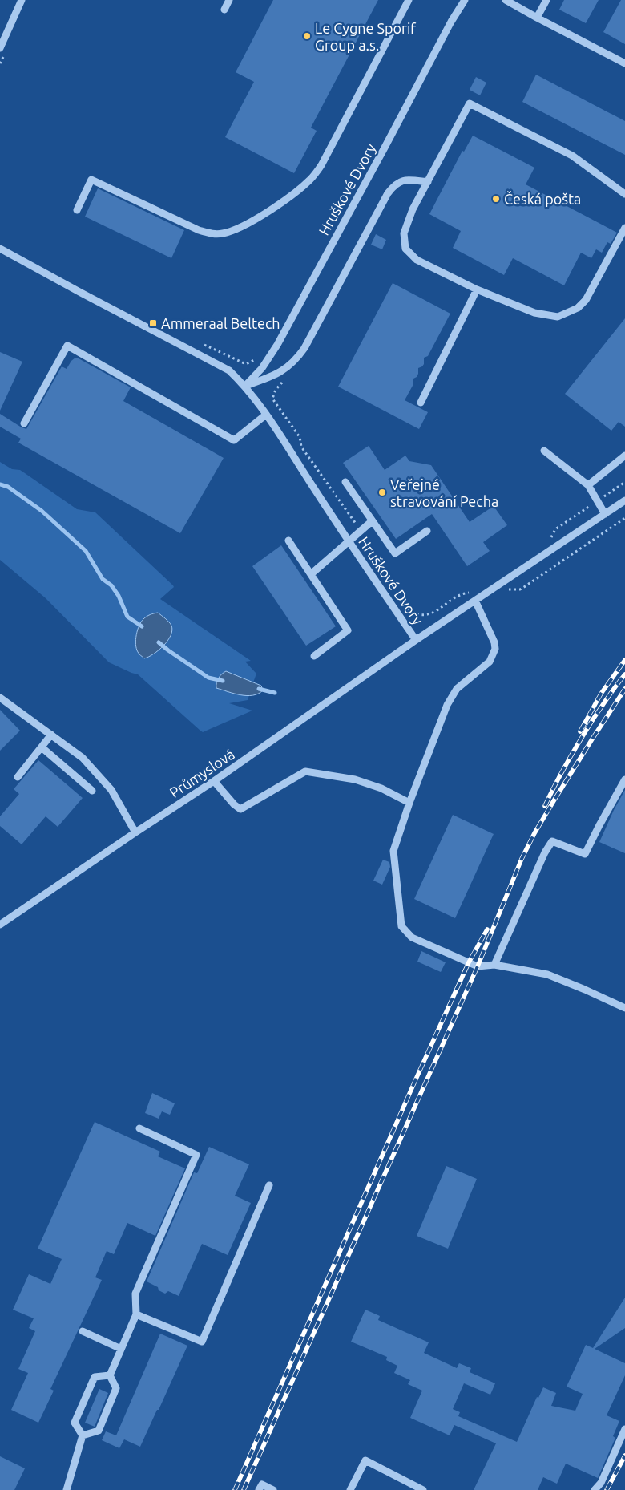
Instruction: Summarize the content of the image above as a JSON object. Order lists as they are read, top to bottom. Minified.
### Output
{"streets":{"street":["Hruškové Dvory","Průmyslová"]},"crossings":[["Hruškové Dvory","Průmyslová"]],"places":{"other":["Le Cygne Sporif Group a.s.","Česká pošta","Veřejné stravování Pecha"],"transit":["Ammeraal Beltech"]}}
